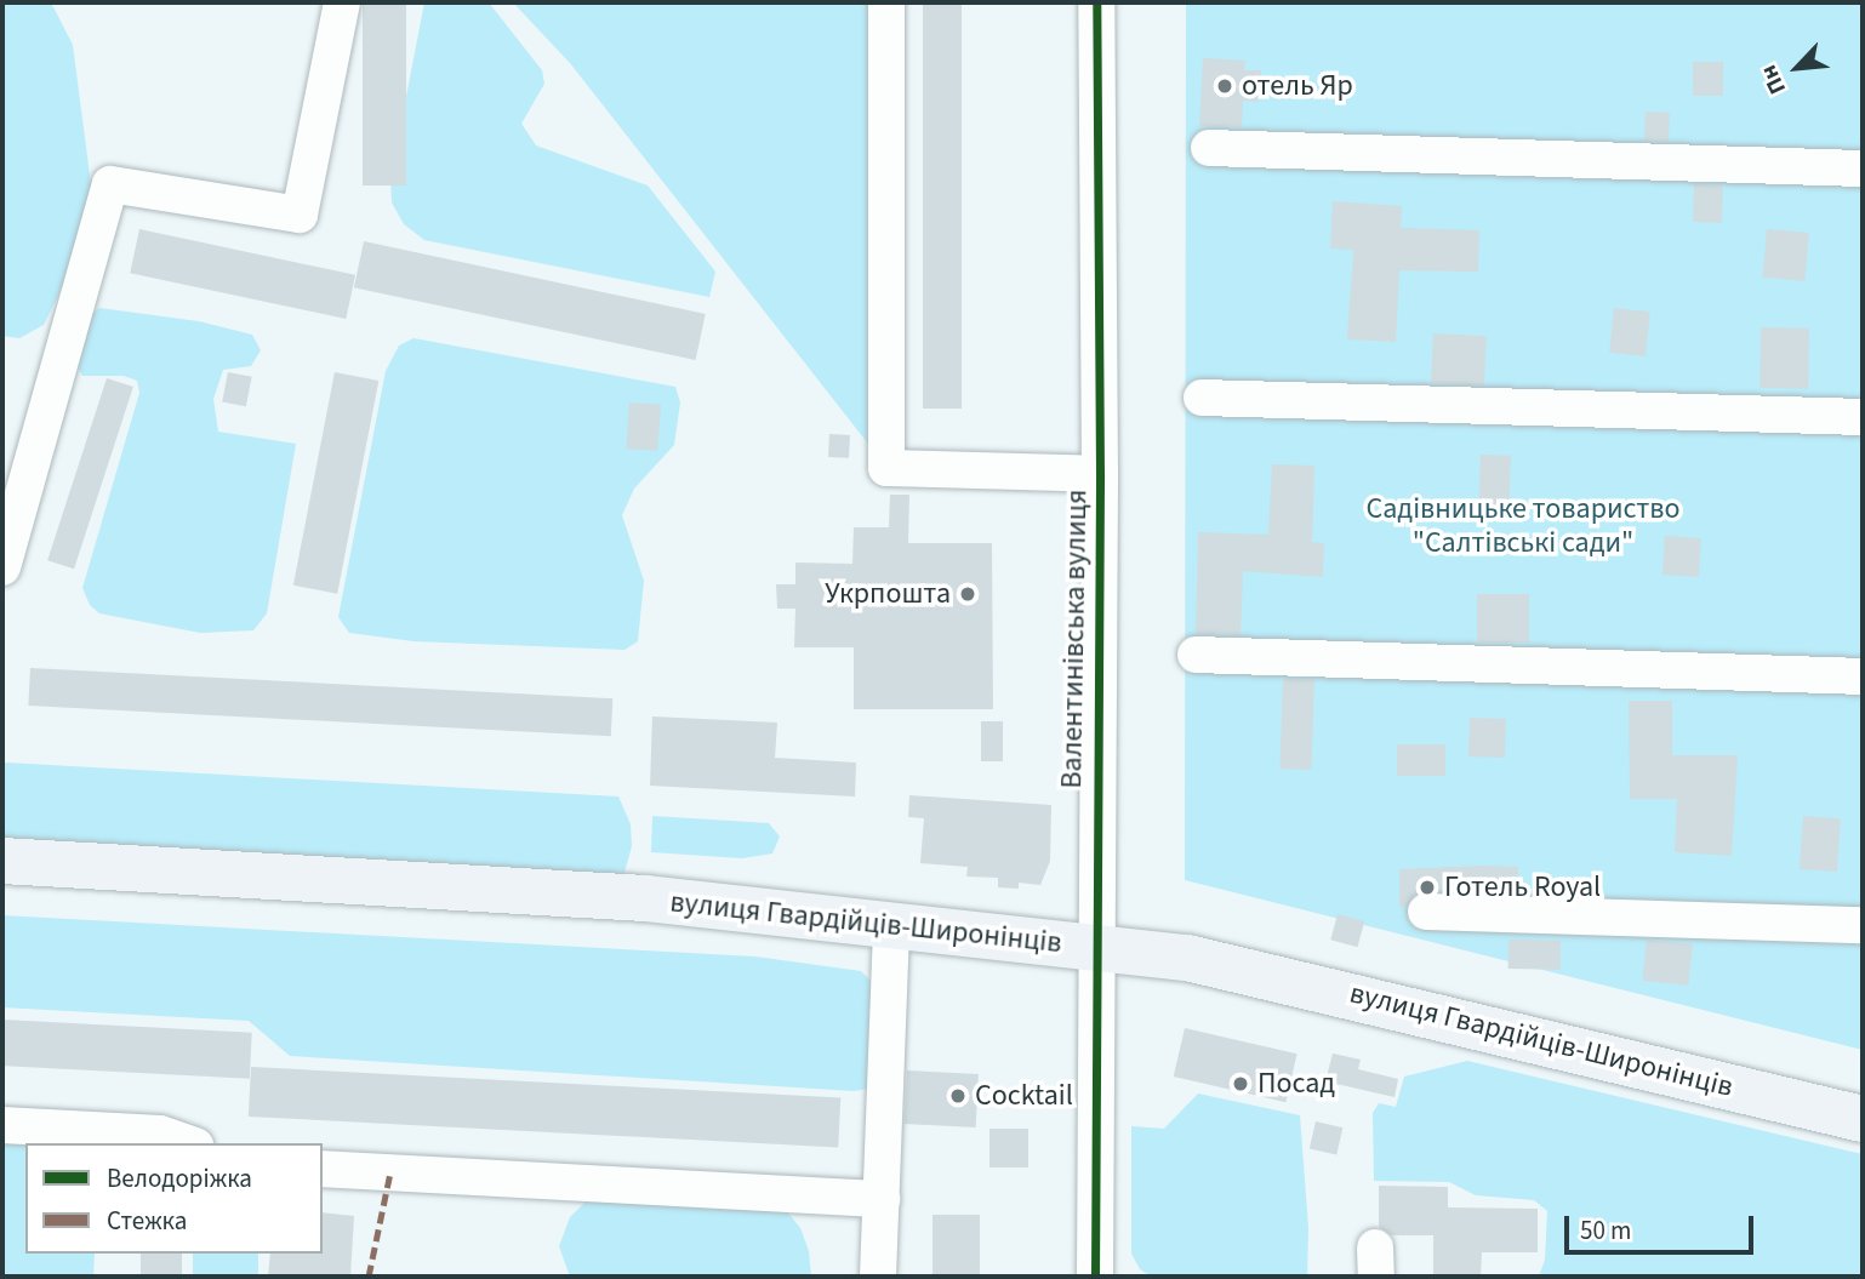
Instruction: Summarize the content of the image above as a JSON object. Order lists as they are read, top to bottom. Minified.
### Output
{"streets":{"main road":["вулиця Гвардійців-Широнінців"],"street":["Валентинівська вулиця"]},"crossings":[["Валентинівська вулиця","вулиця Гвардійців-Широнінців"]],"parks":["Садівницьке товариство \"Салтівські сади\""],"places":["отель Яр","Укрпошта","Готель Royal","Посад","Cocktail"],"legend":["Велодоріжка","Стежка"],"scale_bar":"50 m","north":"bottom left"}
